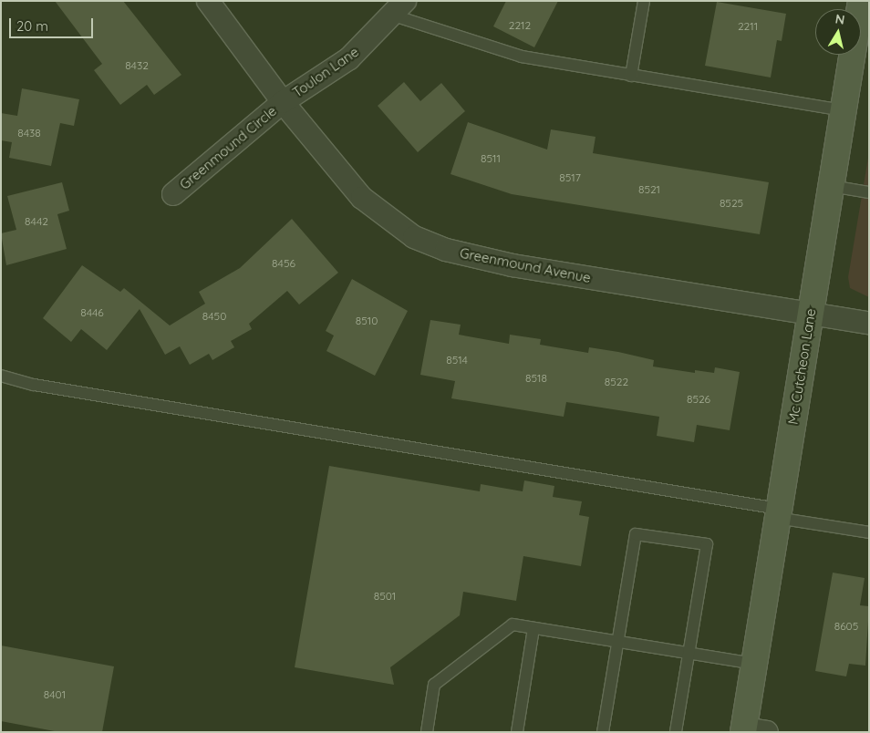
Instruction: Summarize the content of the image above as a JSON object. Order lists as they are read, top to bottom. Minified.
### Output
{"streets":{"street":["Toulon Lane","Greenmound Circle","Greenmound Avenue","Mc Cutcheon Lane"]},"crossings":[["Toulon Lane","Greenmound Circle"],["Toulon Lane","Greenmound Avenue"],["Greenmound Circle","Greenmound Avenue"],["Greenmound Avenue","Mc Cutcheon Lane"]],"house_numbers":["2212","2211","8432","8438","8511","8517","8521","8525","8442","8456","8446","8450","8510","8514","8518","8522","8526","8501","8605","8401"],"scale_bar":"20 m","north":"top"}
